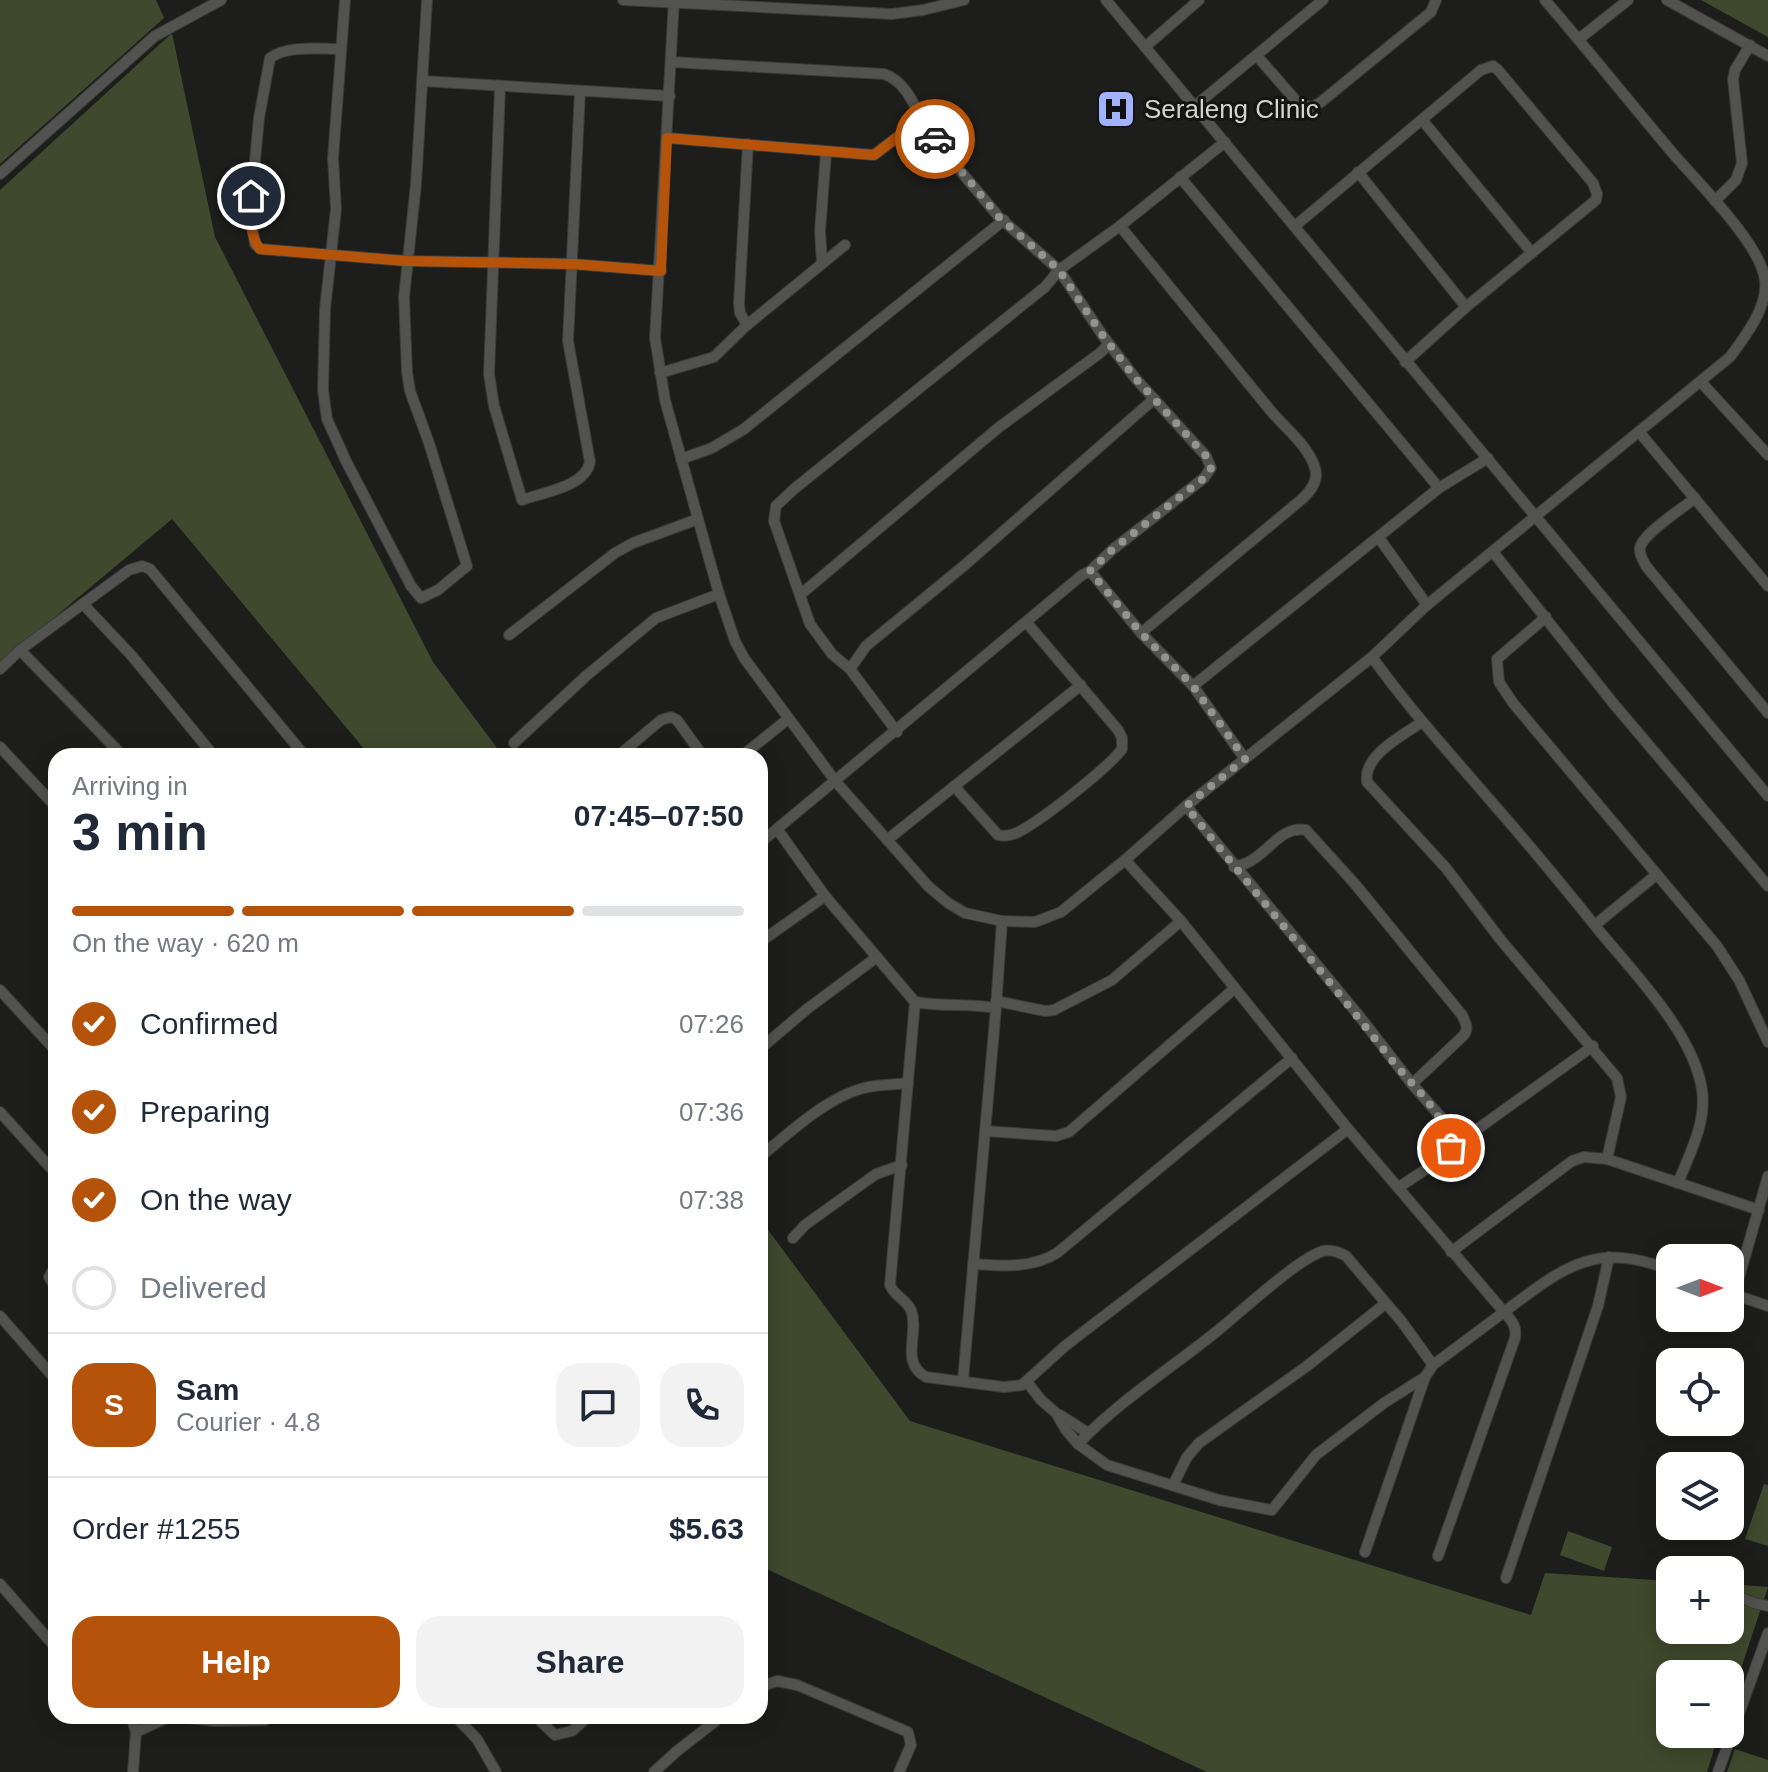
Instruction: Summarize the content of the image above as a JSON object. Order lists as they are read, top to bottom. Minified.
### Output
{"places":{"hospital":["Seraleng Clinic"]},"north":"right","page":{"heading":["3 min","Arriving in","07:45–07:50"],"panel":["Sam","Courier · 4.8","Order #1255","$5.63"],"bar":"On the way · 620 m","list":[["Confirmed","07:26"],["Preparing","07:36"],["On the way","07:38"],"Delivered"],"map_buttons":["+","−"],"round":"S","buttons":["Help","Share"]}}
